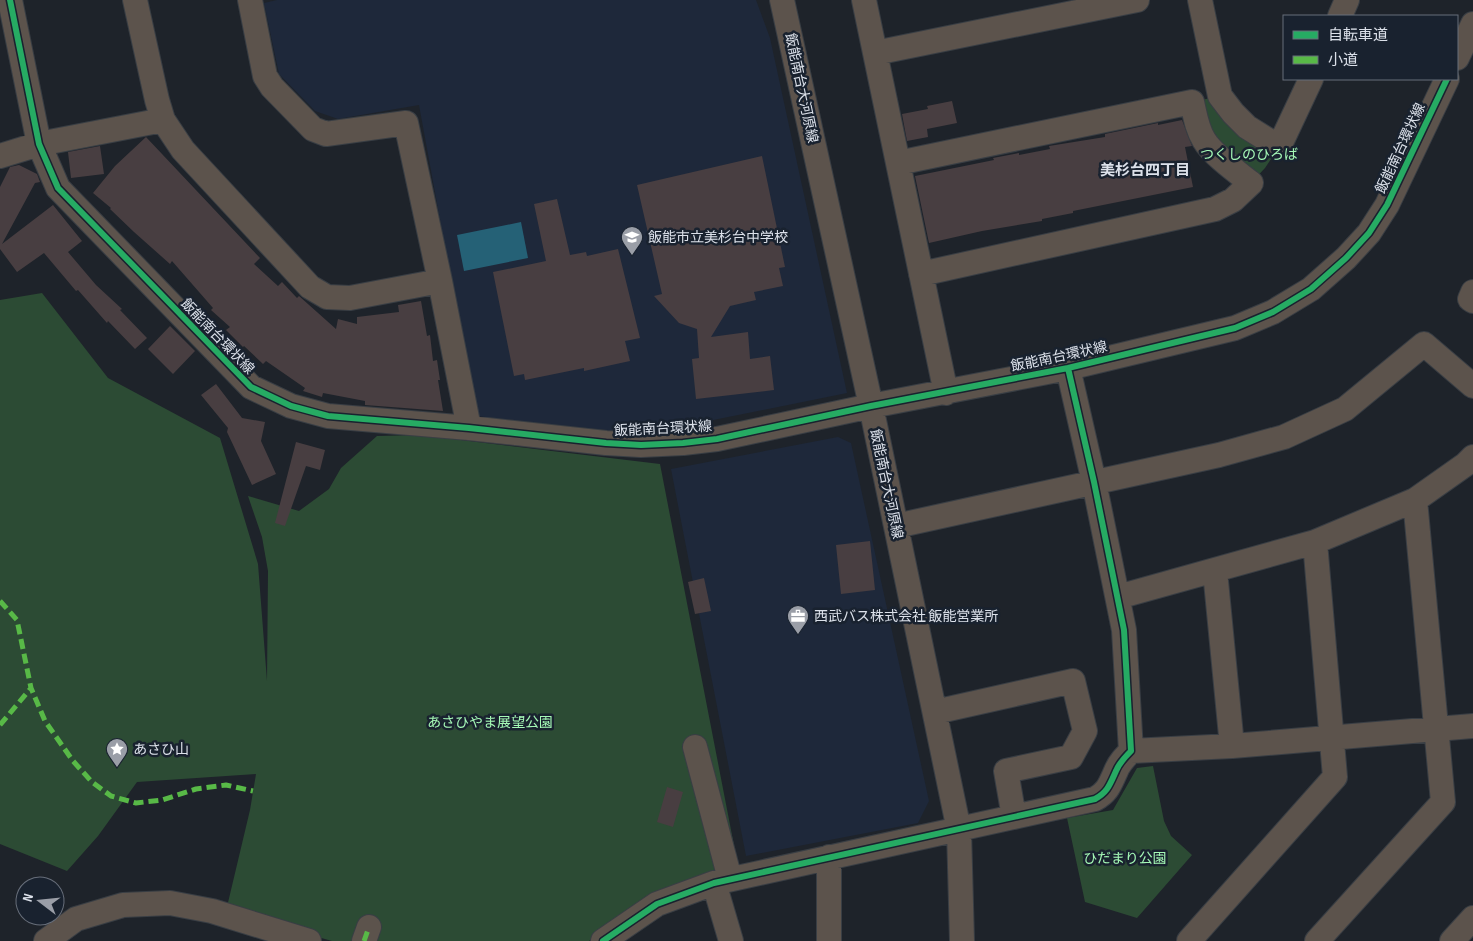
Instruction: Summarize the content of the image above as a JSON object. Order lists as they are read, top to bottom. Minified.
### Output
{"streets":{"street":["飯能南台大河原線","飯能南台環状線"]},"crossings":[["飯能南台大河原線","飯能南台環状線"]],"districts":["美杉台四丁目"],"parks":["つくしのひろば","あさひやま展望公園","ひだまり公園"],"places":{"school or university":["飯能市立美杉台中学校"],"office":["西武バス株式会社 飯能営業所"],"place":["あさひ山"]},"legend":["自転車道","小道"],"north":"left"}
